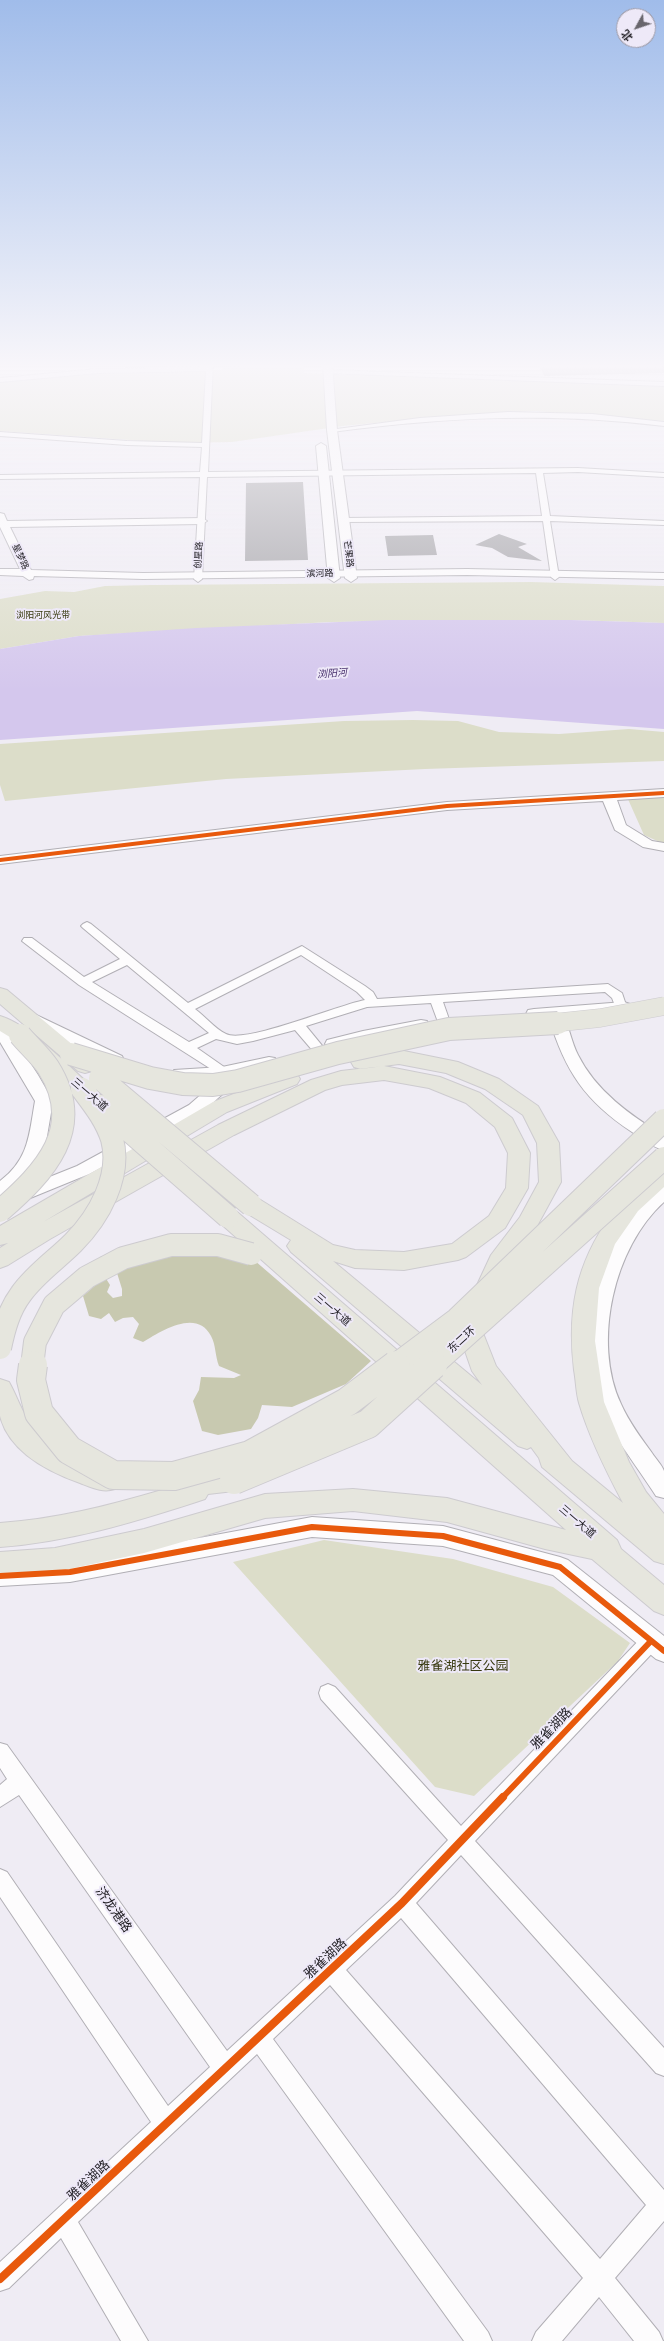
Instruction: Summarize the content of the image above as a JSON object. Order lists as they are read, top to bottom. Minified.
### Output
{"streets":{"highway":["三一大道","东二环"],"main road":["芒果路"],"street":["创星路","星梦路","滨河路","雅雀湖路","济龙港路"]},"crossings":[["芒果路","滨河路"],["创星路","滨河路"],["星梦路","滨河路"],["雅雀湖路","济龙港路"]],"water":["浏阳河"],"parks":["浏阳河风光带","雅雀湖社区公园"],"north":"bottom left"}
